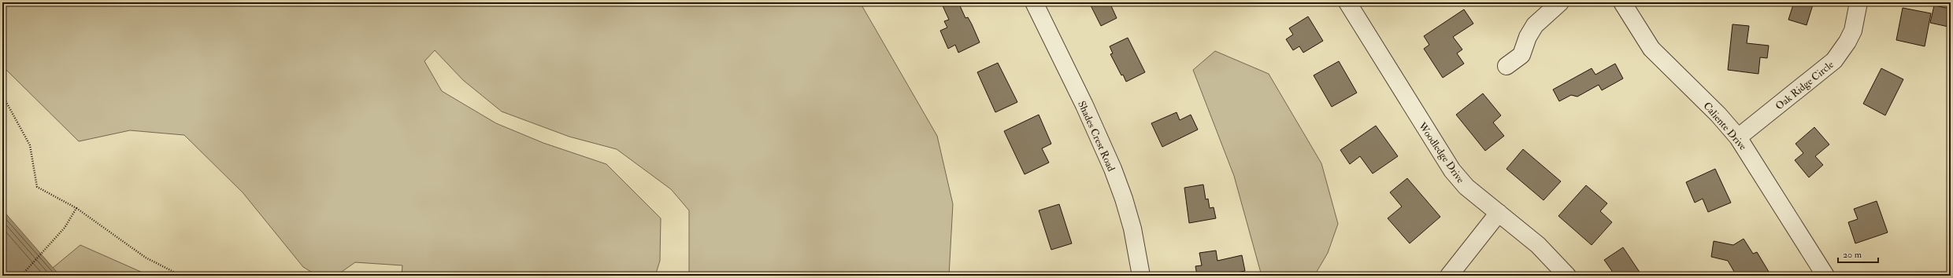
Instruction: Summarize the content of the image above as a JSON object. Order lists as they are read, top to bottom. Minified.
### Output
{"streets":{"street":["Oak Ridge Circle","Caliente Drive","Shades Crest Road","Woodledge Drive"]},"crossings":[["Oak Ridge Circle","Caliente Drive"]],"scale_bar":"20 m"}
